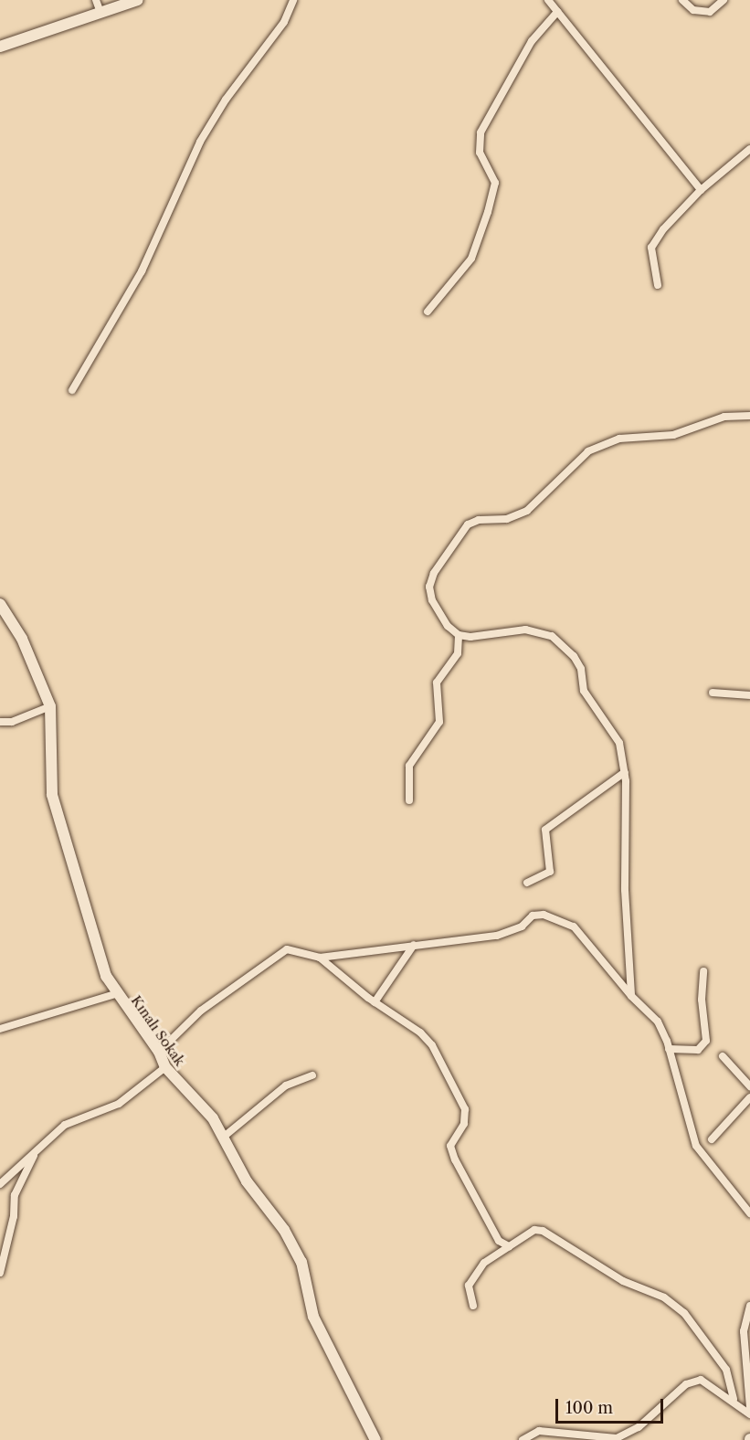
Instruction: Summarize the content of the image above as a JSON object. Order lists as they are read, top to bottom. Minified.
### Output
{"streets":{"street":["Kınalı Sokak"]},"scale_bar":"100 m"}
